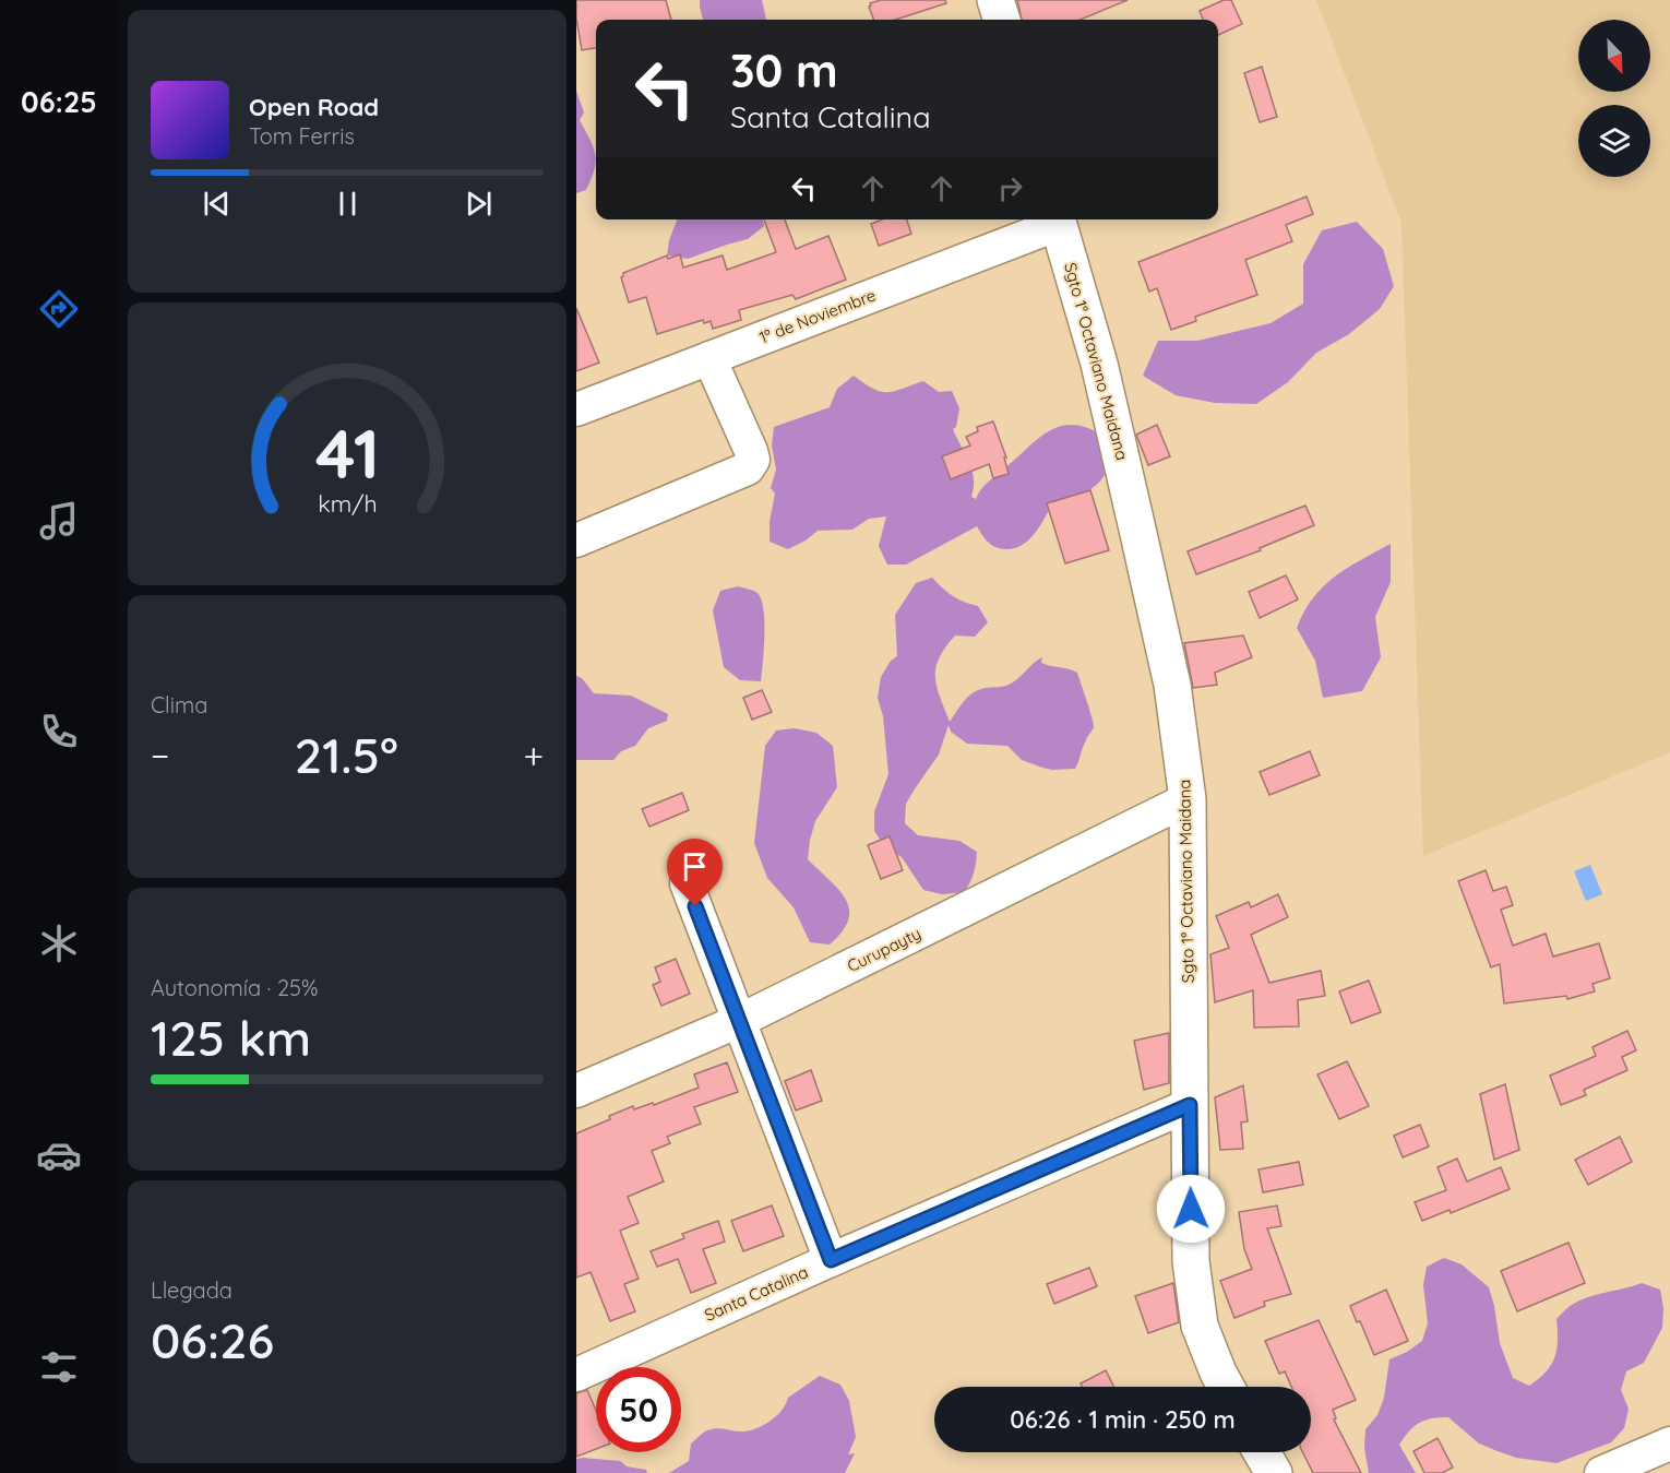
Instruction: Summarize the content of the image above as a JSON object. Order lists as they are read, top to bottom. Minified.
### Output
{"streets":{"main road":["Sgto 1° Octaviano Maidana"],"street":["1º de Noviembre","Curupayty","Santa Catalina"]},"crossings":[["1º de Noviembre","Sgto 1° Octaviano Maidana"],["Sgto 1° Octaviano Maidana","Curupayty"],["Sgto 1° Octaviano Maidana","Santa Catalina"]],"north":"bottom right","page":{"tabs":"06:25","turn":["30 m","Santa Catalina"],"song":["Open Road","Tom Ferris"],"tile":["Clima",["Autonomía · 25%","125 km"],["Llegada","06:26"]],"heat":["−","21.5°","+"],"limit":"50","trip":"06:26 · 1 min · 250 m","gauge":["41","km/h"]}}
